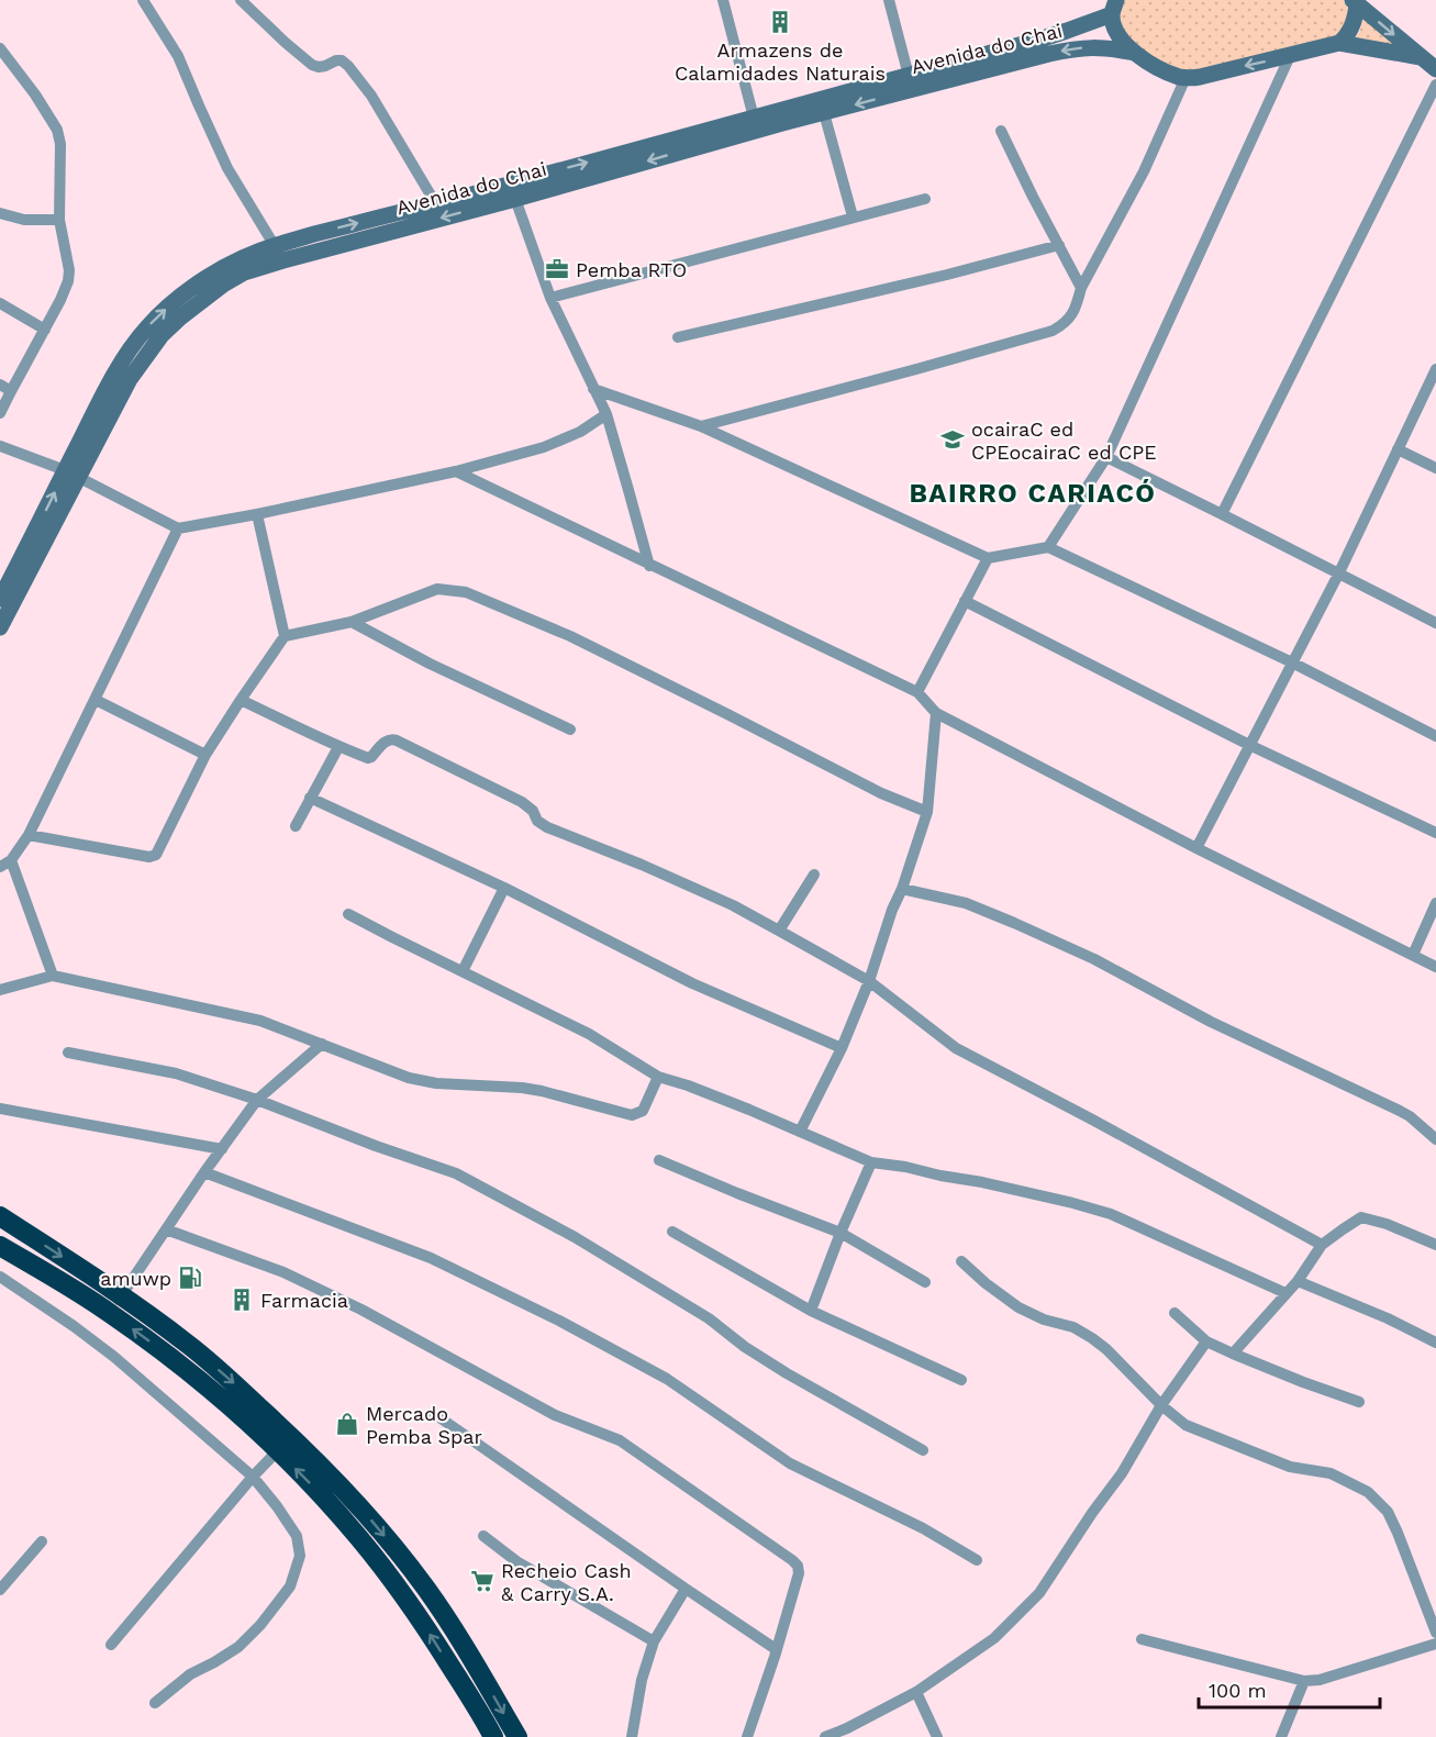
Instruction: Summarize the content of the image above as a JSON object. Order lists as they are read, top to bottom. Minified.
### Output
{"streets":{"main road":["Avenida do Chai"]},"districts":["BAIRRO CARIACÓ"],"places":{"building":["Armazens de Calamidades Naturais","Farmacia"],"office":["Pemba RTO"],"school or university":["ocairaC ed CPEocairaC ed CPE"],"fuel station":["amuwp"],"shop":["Mercado Pemba Spar"],"supermarket":["Recheio Cash & Carry S.A."]},"scale_bar":"100 m"}
